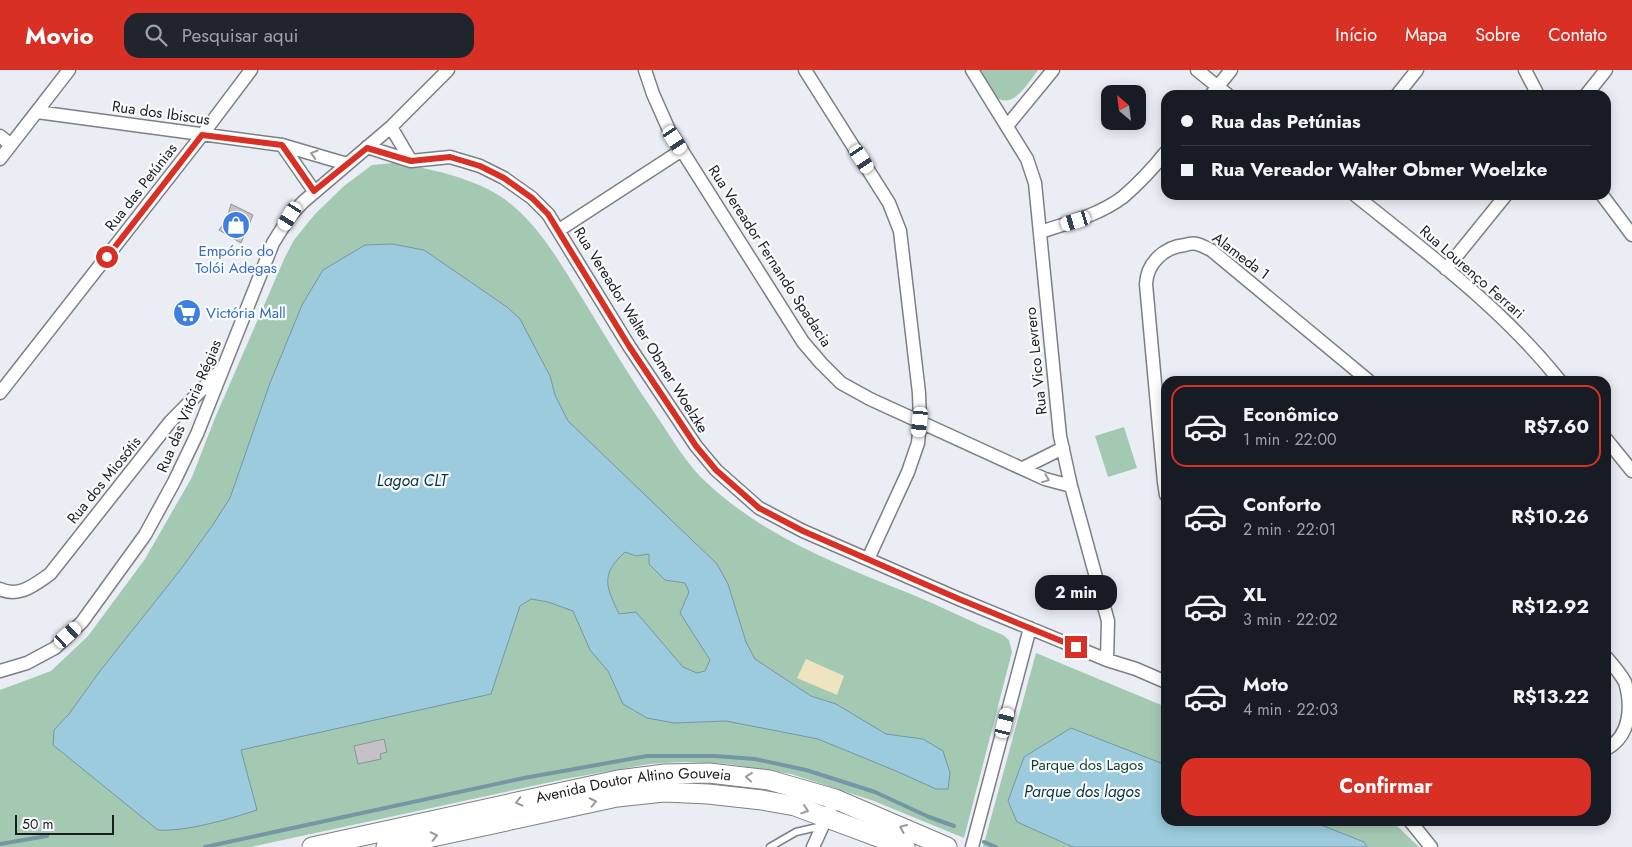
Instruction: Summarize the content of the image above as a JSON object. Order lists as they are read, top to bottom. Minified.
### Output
{"streets":{"main road":["Avenida Doutor Altino Gouveia"],"street":["Rua dos Ibiscus","Rua das Petúnias","Rua Vereador Fernando Spadacia","Alameda 1","Rua Lourenço Ferrari","Rua Vereador Walter Obmer Woelzke","Rua Vico Levrero","Rua das Vitória Régias","Rua dos Miosótis"]},"crossings":[["Rua dos Ibiscus","Rua das Petúnias"],["Rua dos Ibiscus","Rua das Vitória Régias"],["Rua Vereador Fernando Spadacia","Rua Vico Levrero"],["Rua Vereador Walter Obmer Woelzke","Rua Vico Levrero"],["Rua Vereador Walter Obmer Woelzke","Rua das Vitória Régias"],["Rua das Vitória Régias","Rua dos Miosótis"]],"water":["Lagoa CLT","Parque dos lagos"],"parks":["Parque dos Lagos"],"places":{"shop":["Empório do Tolói Adegas"],"supermarket":["Victória Mall"]},"scale_bar":"50 m","north":"top left","page":{"header":"Movio","search":"Pesquisar aqui","nav":["Início","Mapa","Sobre","Contato"],"banner":["Rua das Petúnias","Rua Vereador Walter Obmer Woelzke"],"list":[{"name":"Econômico","note":"1 min · 22:00","value":"R$7.60"},{"name":"Conforto","note":"2 min · 22:01","value":"R$10.26"},{"name":"XL","note":"3 min · 22:02","value":"R$12.92"},{"name":"Moto","note":"4 min · 22:03","value":"R$13.22"}],"bubble":"2 min","buttons":"Confirmar","scale":"50 m"}}
